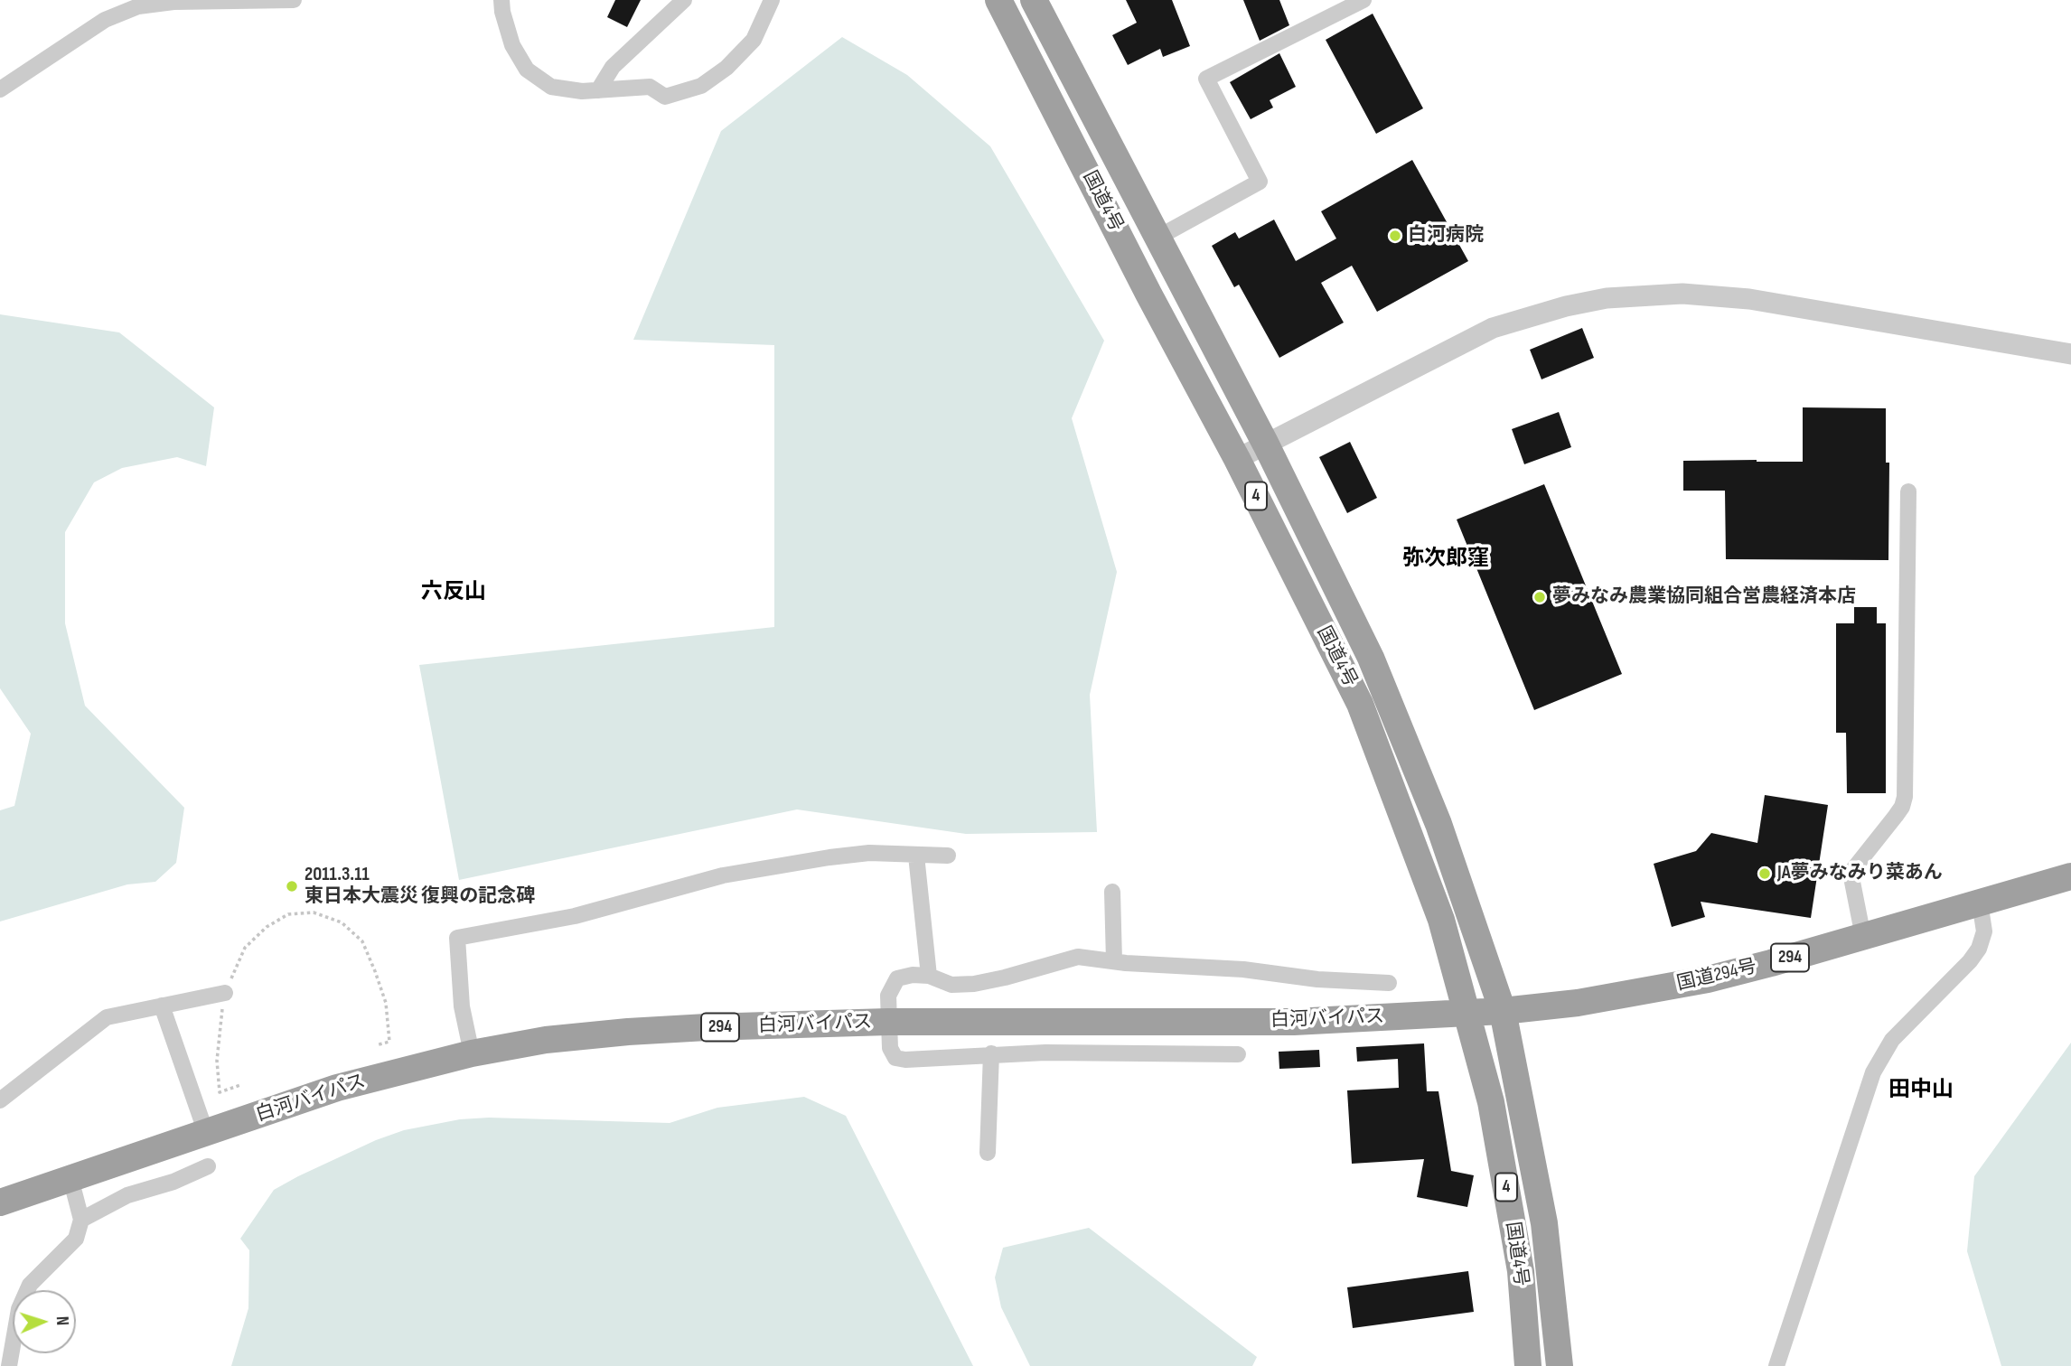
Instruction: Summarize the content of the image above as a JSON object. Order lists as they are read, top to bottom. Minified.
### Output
{"streets":{"highway":["国道4号","4","294","国道294号","白河バイパス"]},"crossings":[["国道4号","国道294号"],["国道4号","白河バイパス"],["国道294号","白河バイパス"]],"districts":["弥次郎窪","六反山","田中山"],"places":["白河病院","夢みなみ農業協同組合営農経済本店","JA夢みなみり菜あん","2011.3.11 東日本大震災 復興の記念碑"],"north":"right"}
